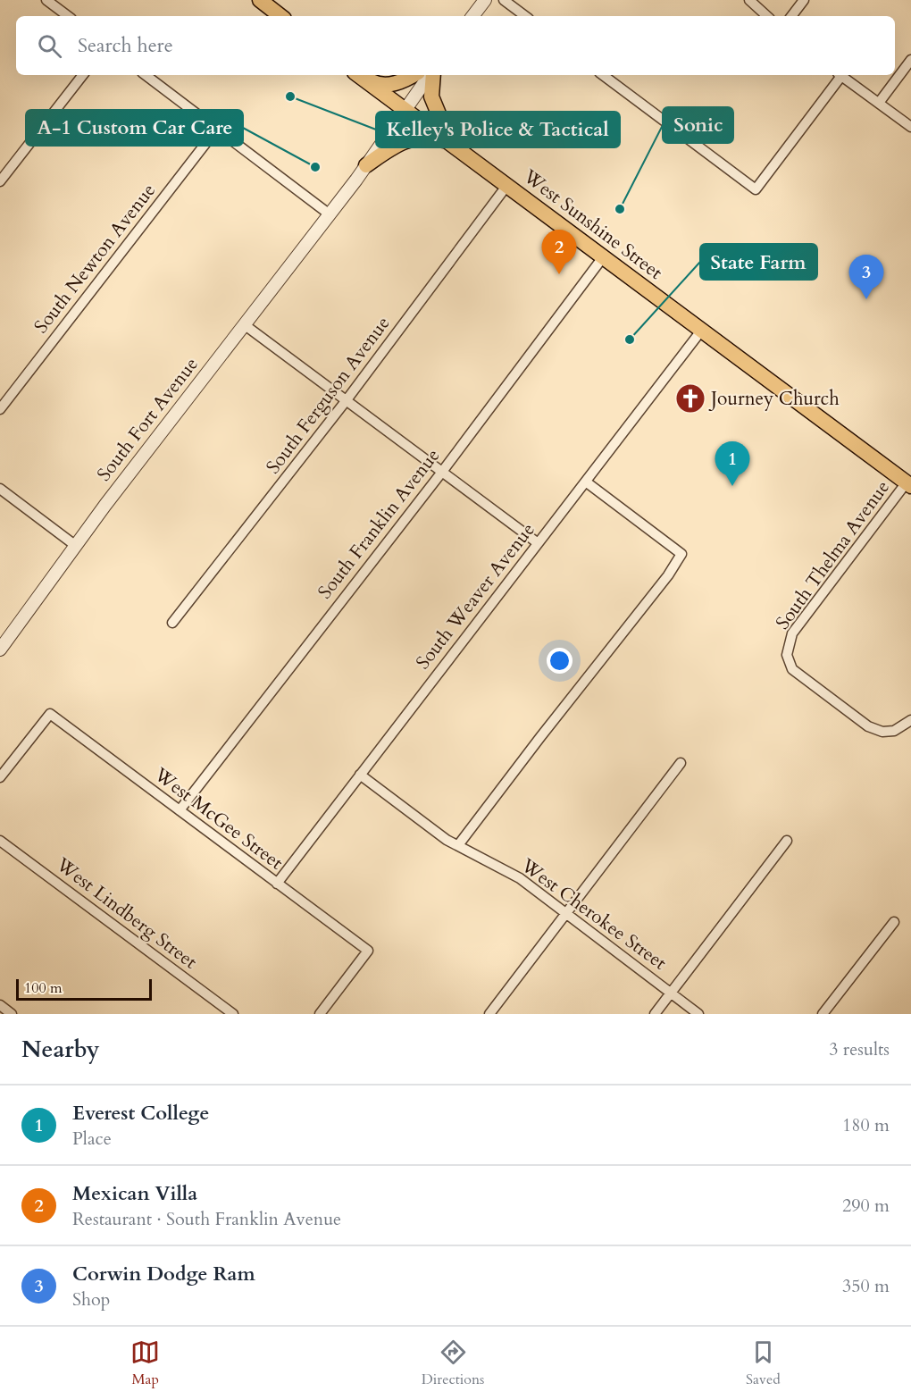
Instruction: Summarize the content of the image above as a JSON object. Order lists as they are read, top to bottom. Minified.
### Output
{"streets":{"main road":["West Sunshine Street"],"street":["South Newton Avenue","South Ferguson Avenue","South Fort Avenue","South Franklin Avenue","South Thelma Avenue","South Weaver Avenue","West McGee Street","West Lindberg Street","West Cherokee Street"]},"crossings":[["West Sunshine Street","South Ferguson Avenue"],["West Sunshine Street","South Fort Avenue"],["West Sunshine Street","South Franklin Avenue"],["West Sunshine Street","South Thelma Avenue"],["West Sunshine Street","South Weaver Avenue"],["South Franklin Avenue","West McGee Street"],["South Weaver Avenue","West McGee Street"],["South Weaver Avenue","West Cherokee Street"]],"places":{"other":["Kelley's Police & Tactical","A-1 Custom Car Care","Sonic","State Farm"],"church":["Journey Church"]},"scale_bar":"100 m","page":{"search":"Search here","pins":["2","3","1"],"scale":"100 m","heading":["Nearby","3 results"],"list":[{"mark":"1","name":"Everest College","note":"Place","value":"180 m"},{"mark":"2","name":"Mexican Villa","note":"Restaurant · South Franklin Avenue","value":"290 m"},{"mark":"3","name":"Corwin Dodge Ram","note":"Shop","value":"350 m"}],"nav":["Map","Directions","Saved"]}}
